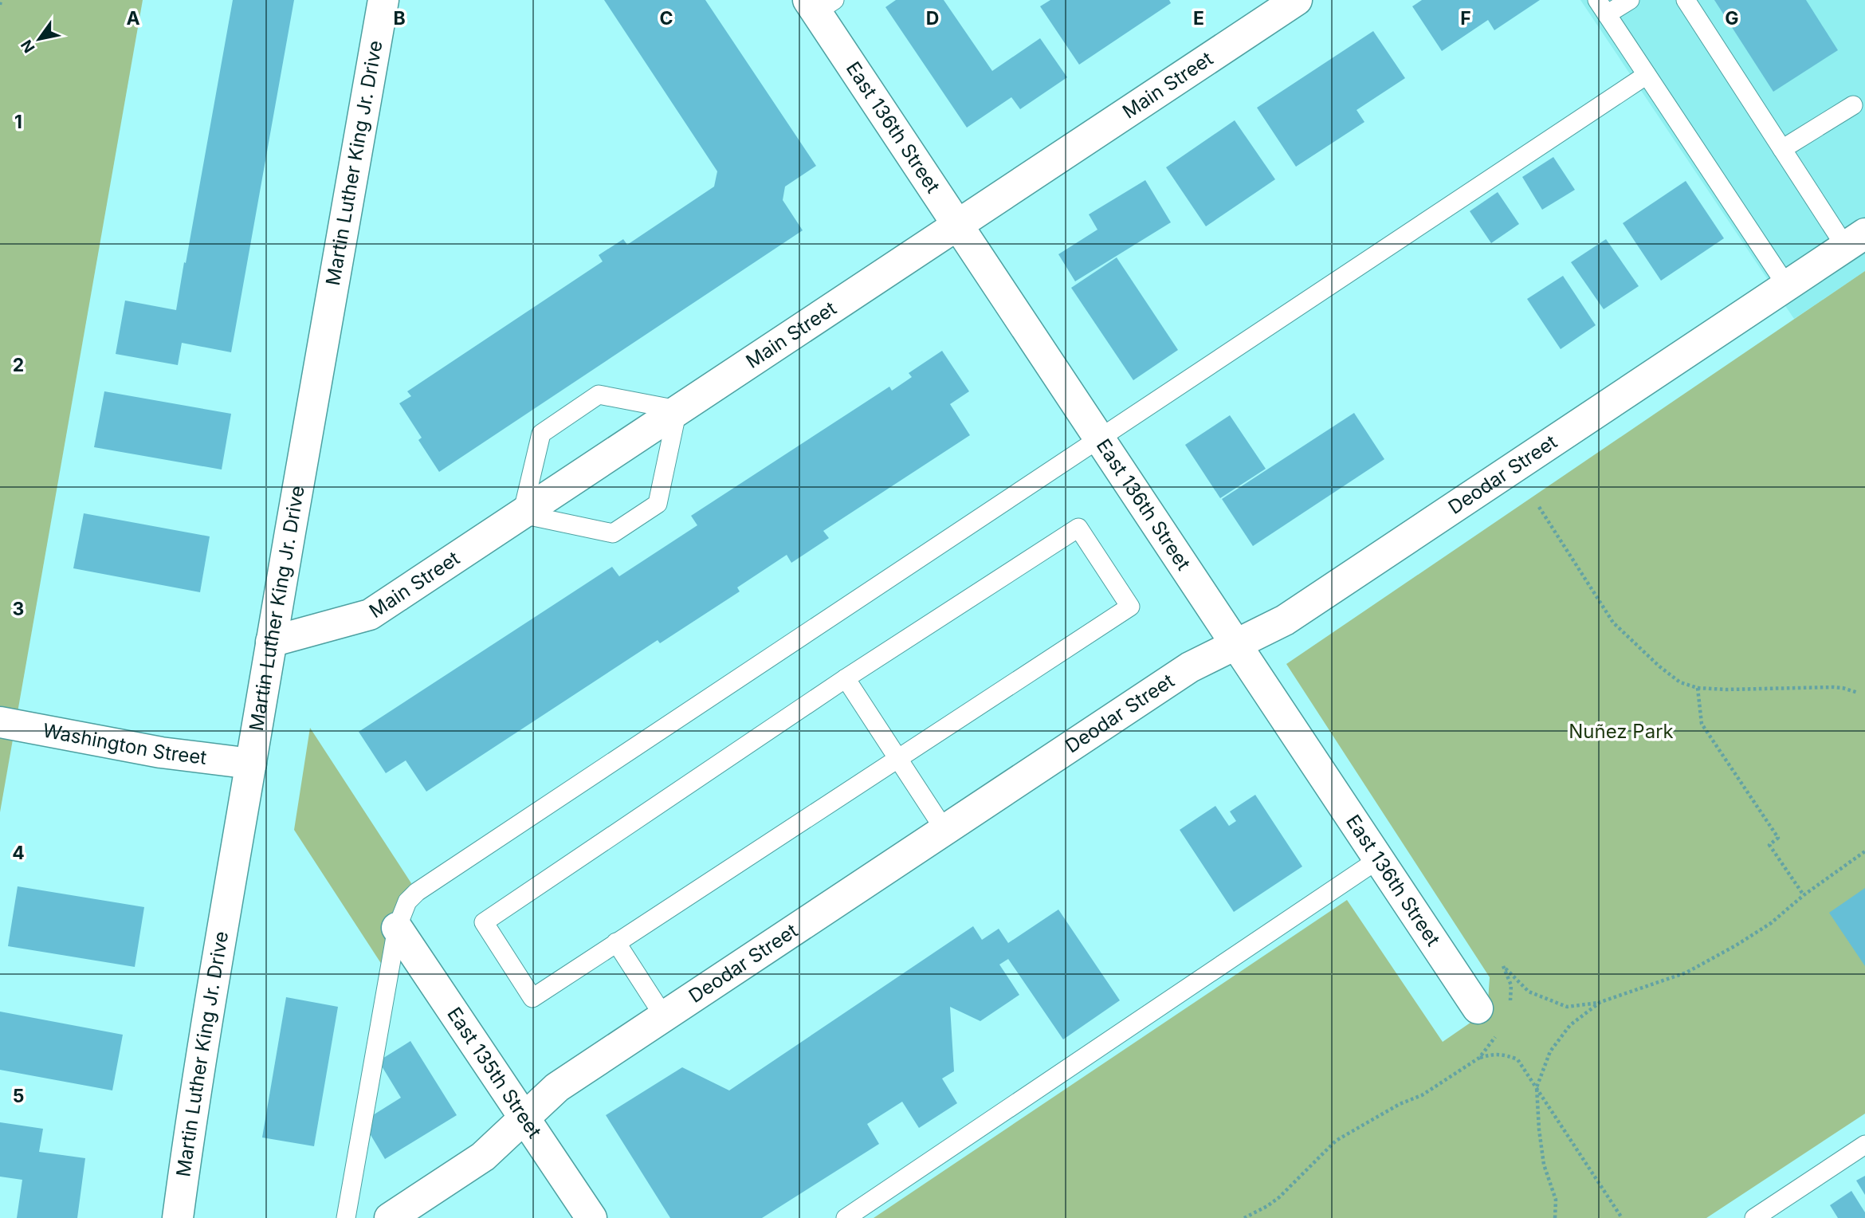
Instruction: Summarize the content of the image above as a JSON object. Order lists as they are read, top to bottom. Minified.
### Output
{"streets":{"street":["Main Street","East 136th Street","Martin Luther King Jr. Drive","Deodar Street","Washington Street","East 135th Street"]},"crossings":[["Main Street","East 136th Street"],["Main Street","Martin Luther King Jr. Drive"],["East 136th Street","Deodar Street"],["Martin Luther King Jr. Drive","Washington Street"],["Deodar Street","East 135th Street"]],"parks":["Nuñez Park"],"north":"bottom left","grid":{"columns":["A","B","C","D","E","F","G"],"rows":["1","2","3","4","5"]}}
